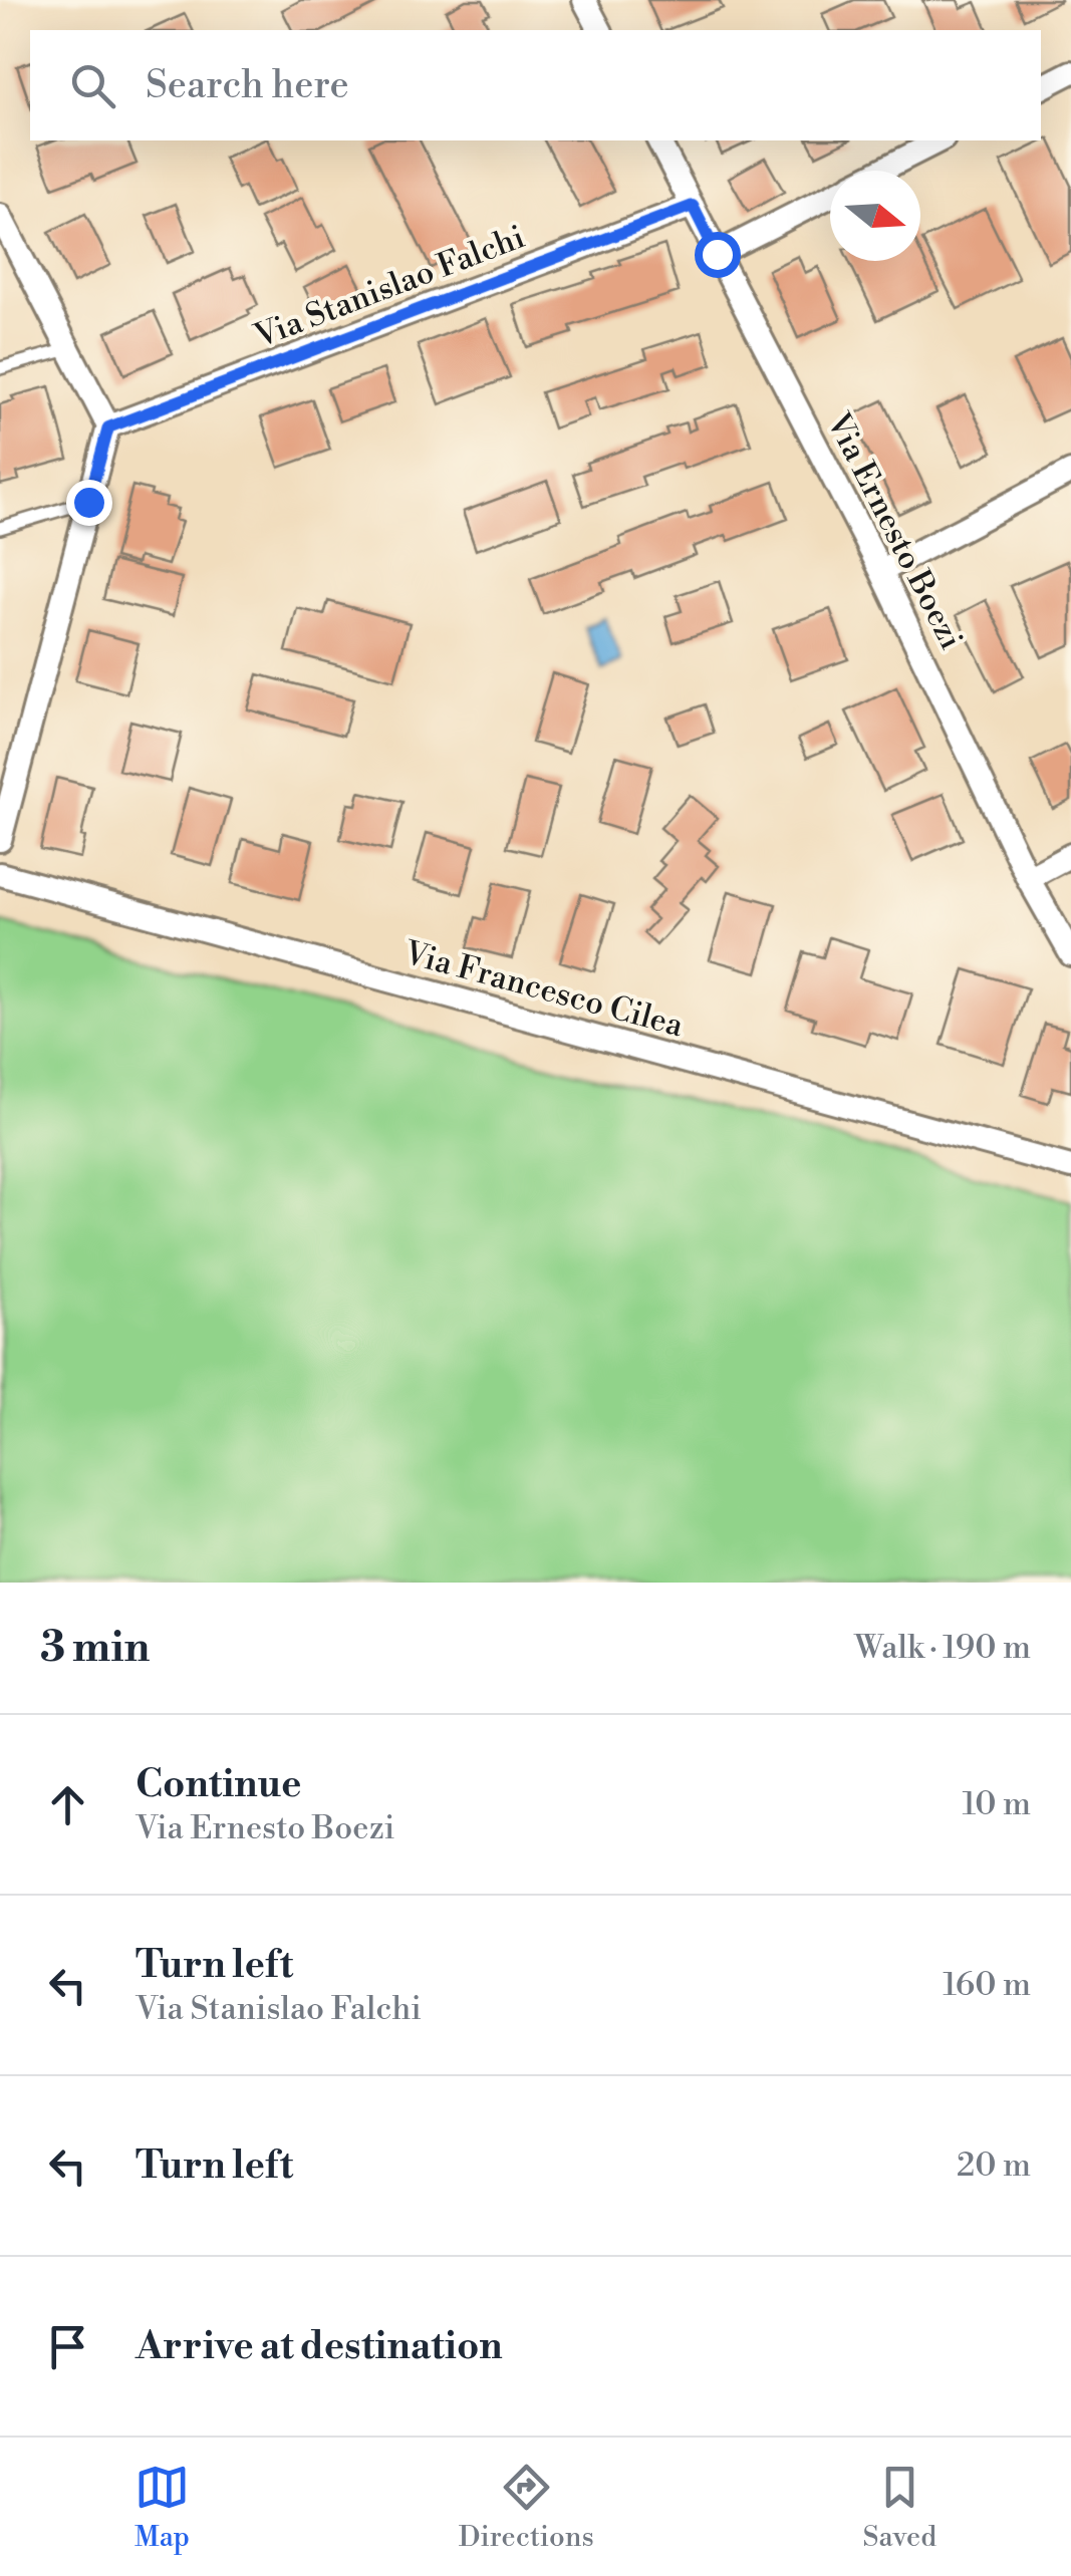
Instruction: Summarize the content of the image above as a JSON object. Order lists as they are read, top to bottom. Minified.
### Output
{"streets":{"street":["Via Stanislao Falchi","Via Ernesto Boezi","Via Francesco Cilea"]},"crossings":[["Via Stanislao Falchi","Via Ernesto Boezi"]],"north":"right","page":{"search":"Search here","heading":["3 min","Walk · 190 m"],"list":[["Continue","Via Ernesto Boezi","10 m"],["Turn left","Via Stanislao Falchi","160 m"],["Turn left","20 m"],"Arrive at destination"],"nav":["Map","Directions","Saved"]}}
